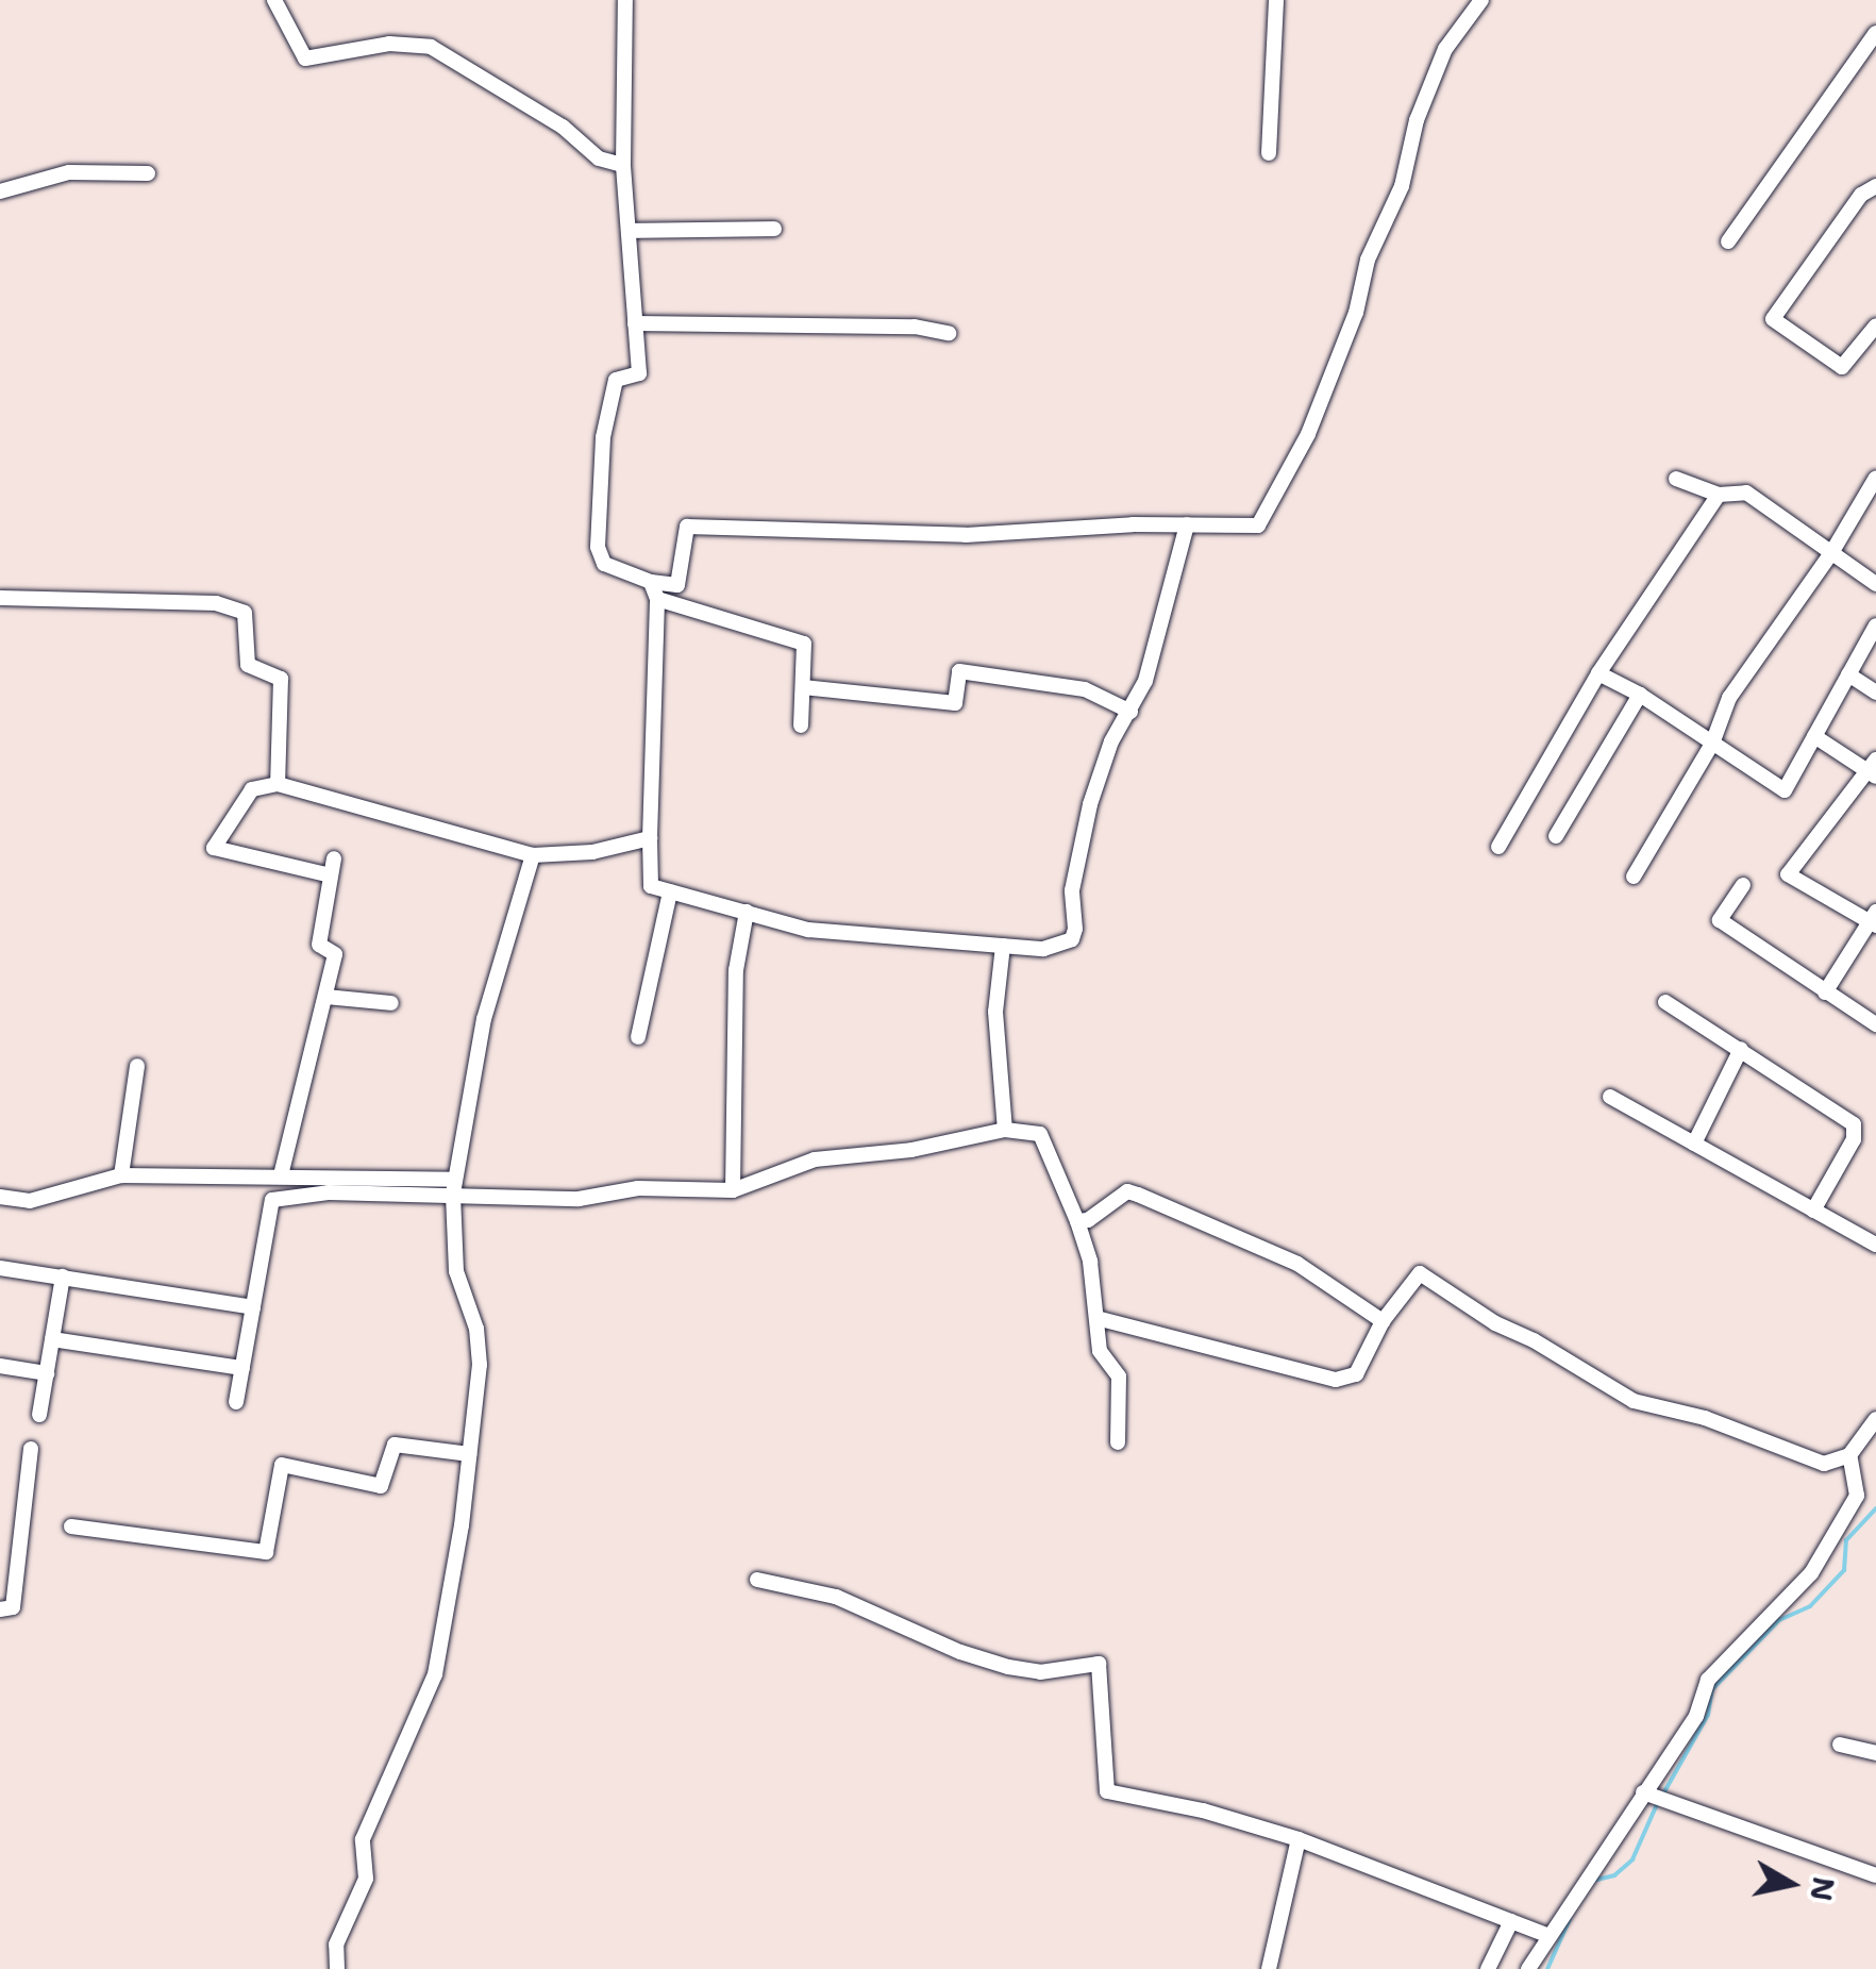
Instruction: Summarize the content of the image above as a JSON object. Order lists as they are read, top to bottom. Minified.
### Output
{"north":"right"}
